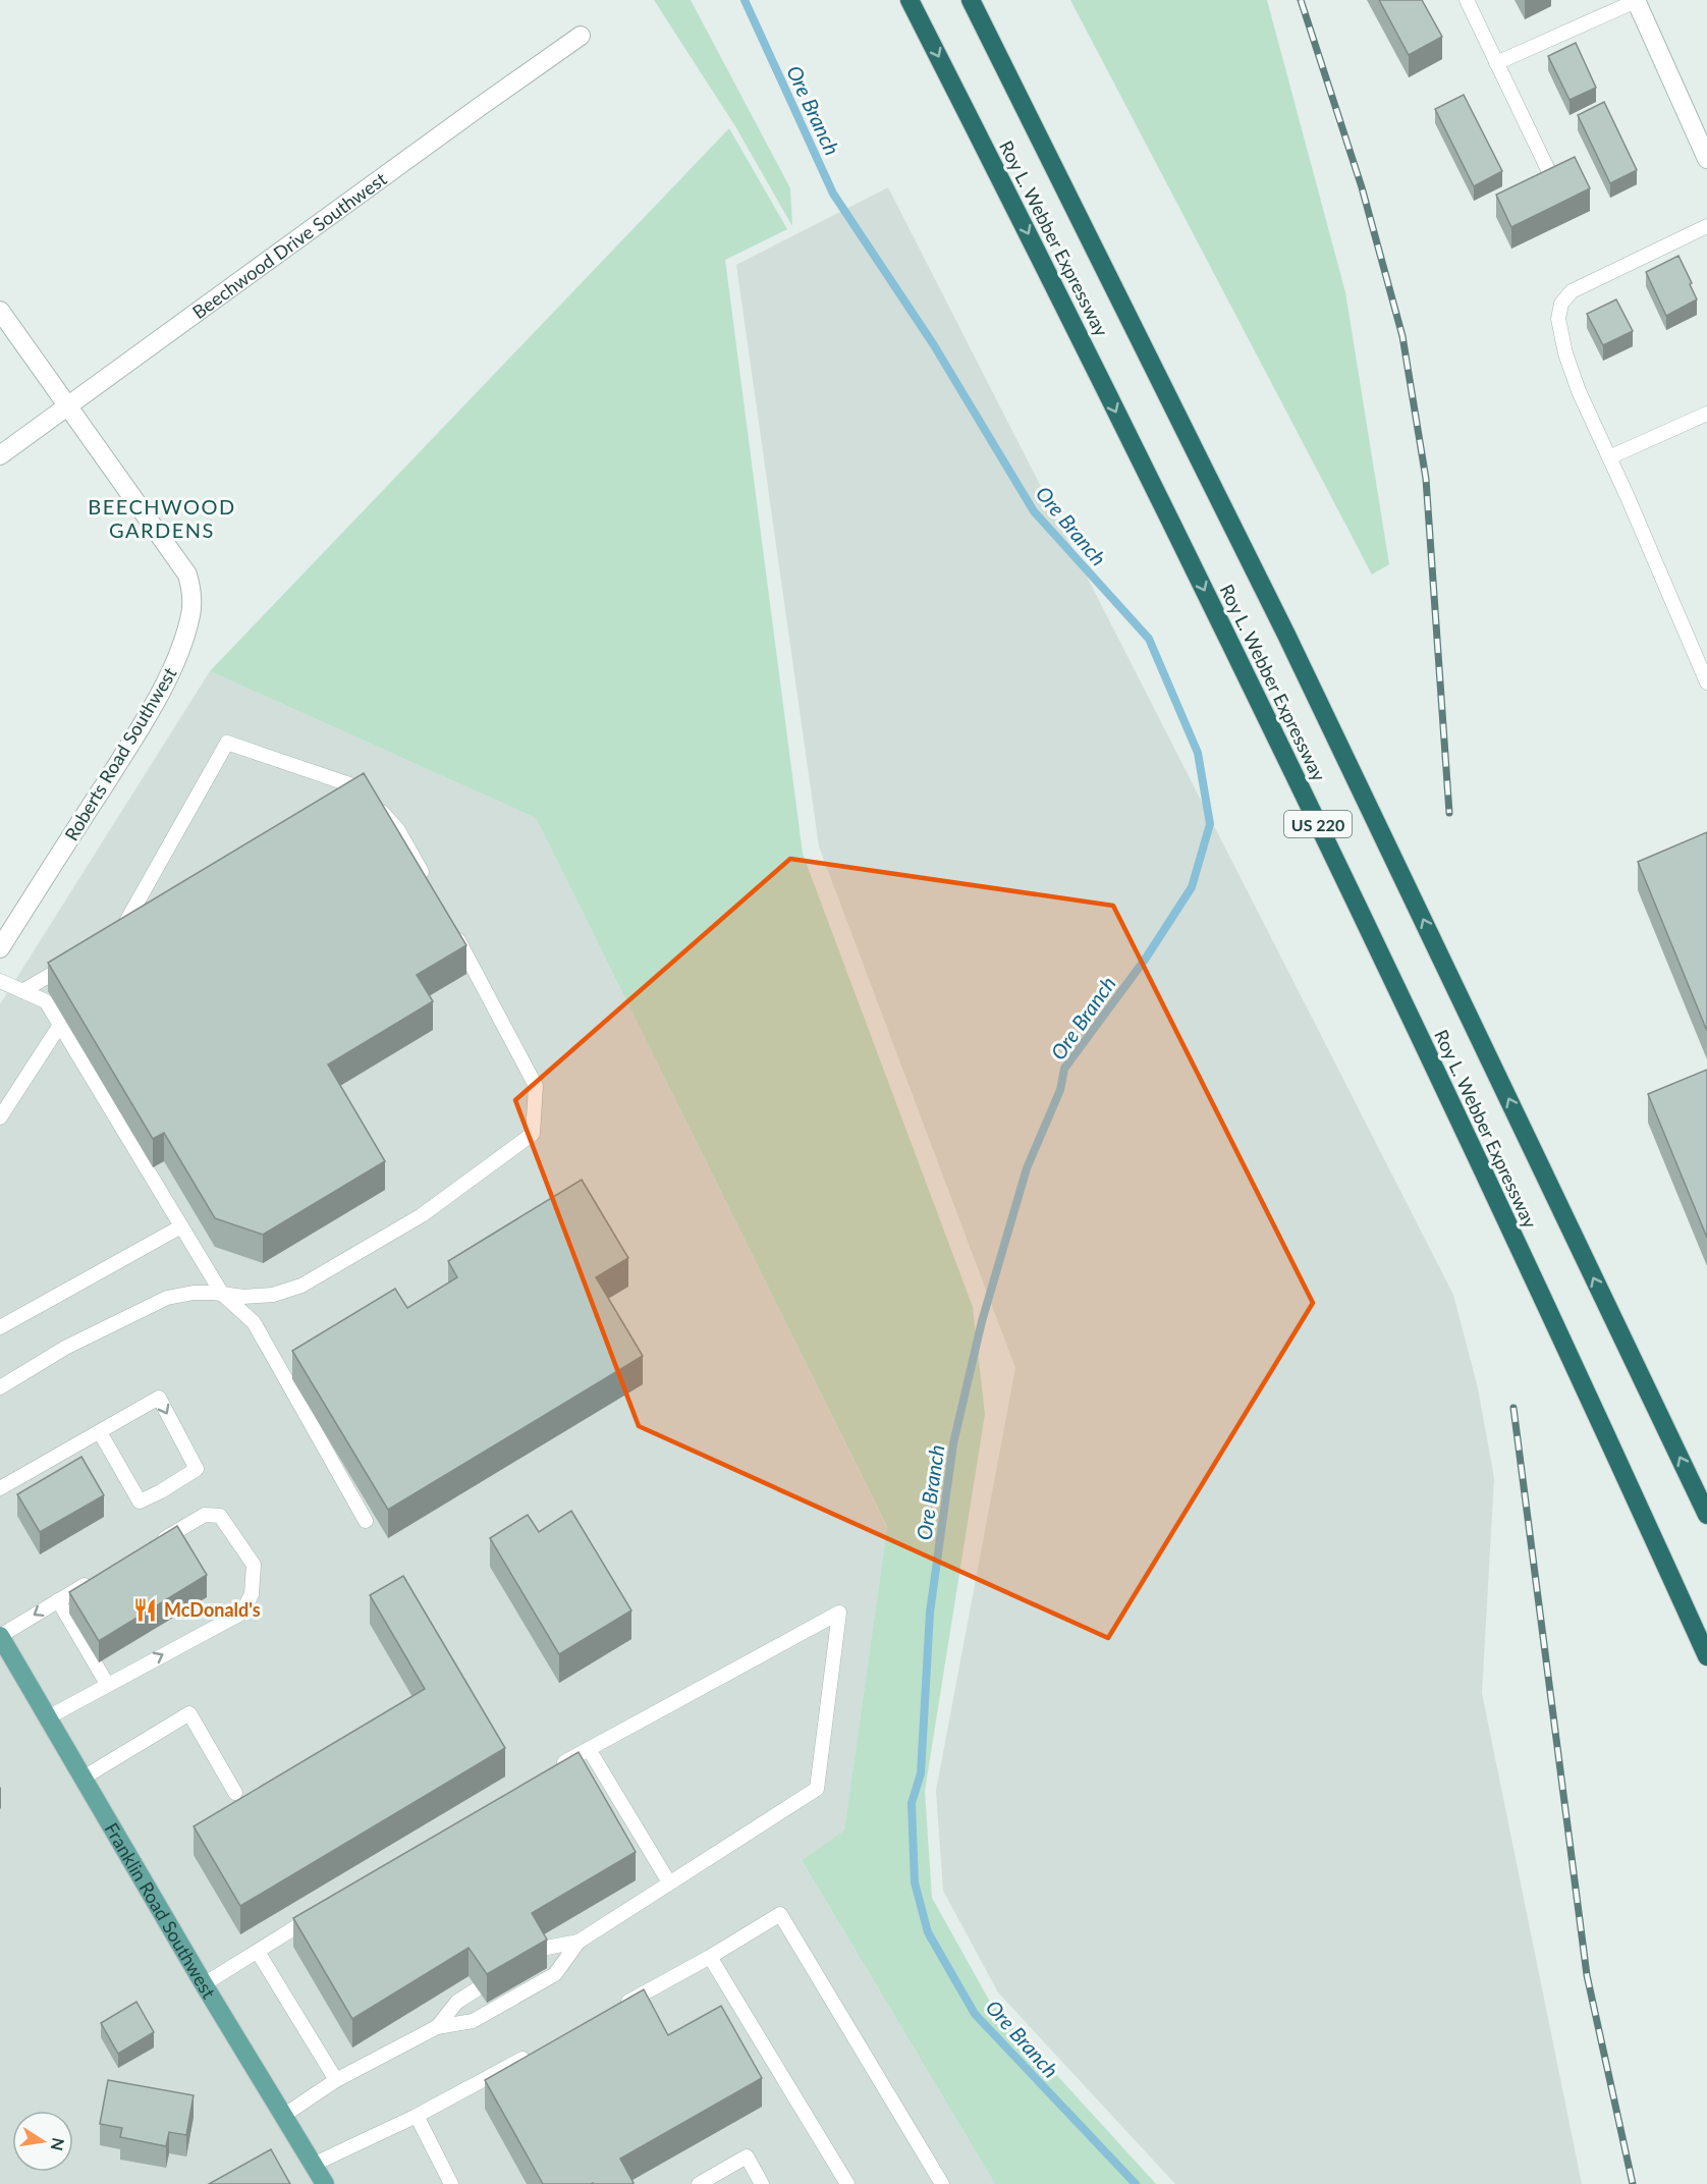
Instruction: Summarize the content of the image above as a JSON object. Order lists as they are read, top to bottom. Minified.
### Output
{"streets":{"highway":["Roy L. Webber Expressway","US 220"],"main road":["Franklin Road Southwest"],"street":["Beechwood Drive Southwest","Roberts Road Southwest"]},"crossings":[["Beechwood Drive Southwest","Roberts Road Southwest"]],"districts":["BEECHWOOD GARDENS"],"water":["Ore Branch"],"places":{"restaurant":["McDonald's"]},"north":"right"}
